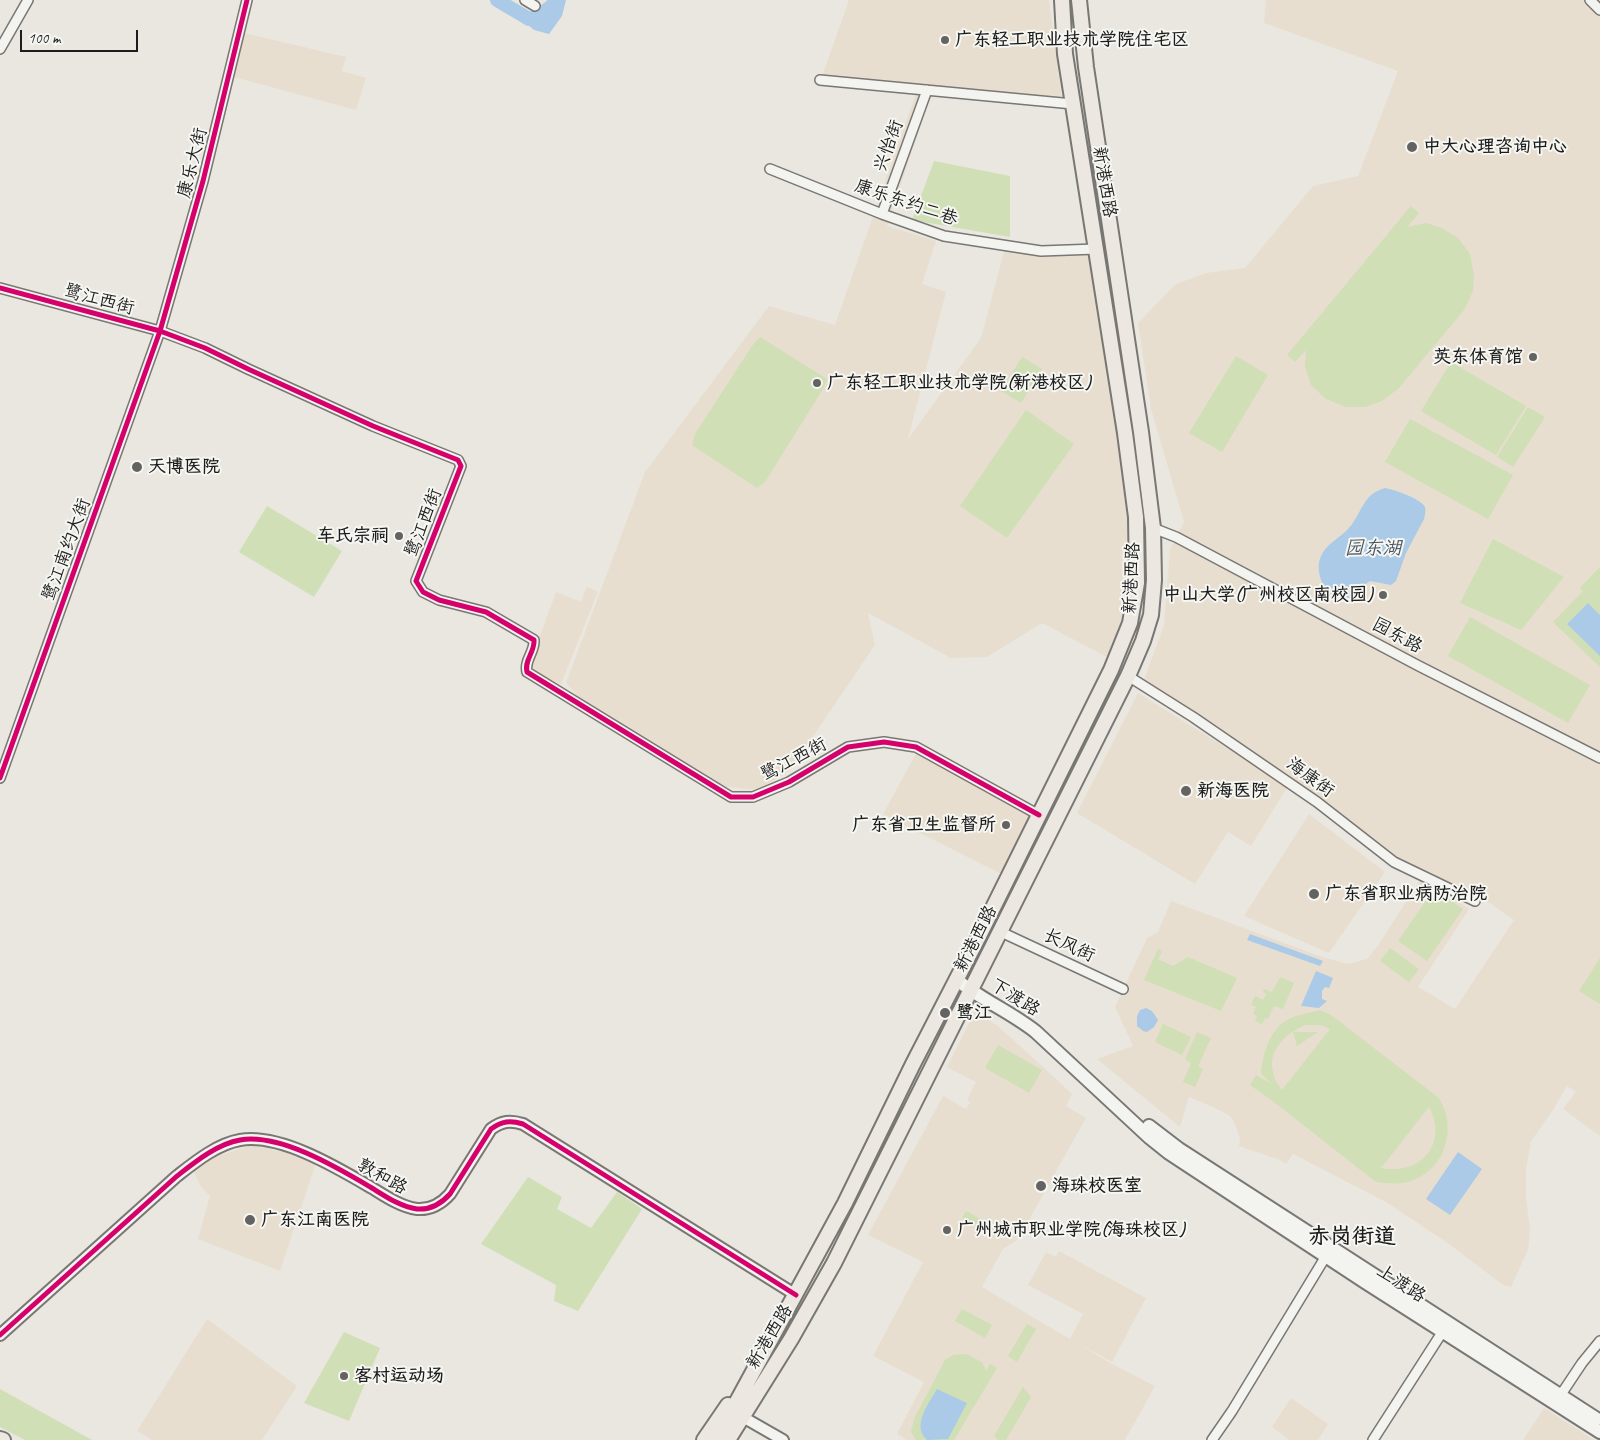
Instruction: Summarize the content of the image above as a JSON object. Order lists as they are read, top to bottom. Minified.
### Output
{"streets":{"main road":["新港西路","下渡路","上渡路"],"street":["兴怡街","康乐大街","康乐东约二巷","鹭江西街","鹭江南约大街","园东路","海康街","长风街","敦和路"]},"crossings":[["兴怡街","康乐东约二巷"],["康乐大街","鹭江西街"],["康乐大街","鹭江南约大街"],["新港西路","康乐东约二巷"],["新港西路","鹭江西街"],["新港西路","园东路"],["新港西路","海康街"],["新港西路","长风街"],["新港西路","下渡路"],["新港西路","敦和路"],["鹭江西街","鹭江南约大街"],["下渡路","上渡路"]],"districts":["赤岗街道"],"water":["园东湖"],"places":["广东轻工职业技术学院住宅区","中大心理咨询中心","英东体育馆","广东轻工职业技术学院(新港校区)","天博医院","车氏宗祠","中山大学(广州校区南校园)","新海医院","广东省卫生监督所","广东省职业病防治院","鹭江","海珠校医室","广东江南医院","广州城市职业学院(海珠校区)","客村运动场"],"scale_bar":"100 m"}
